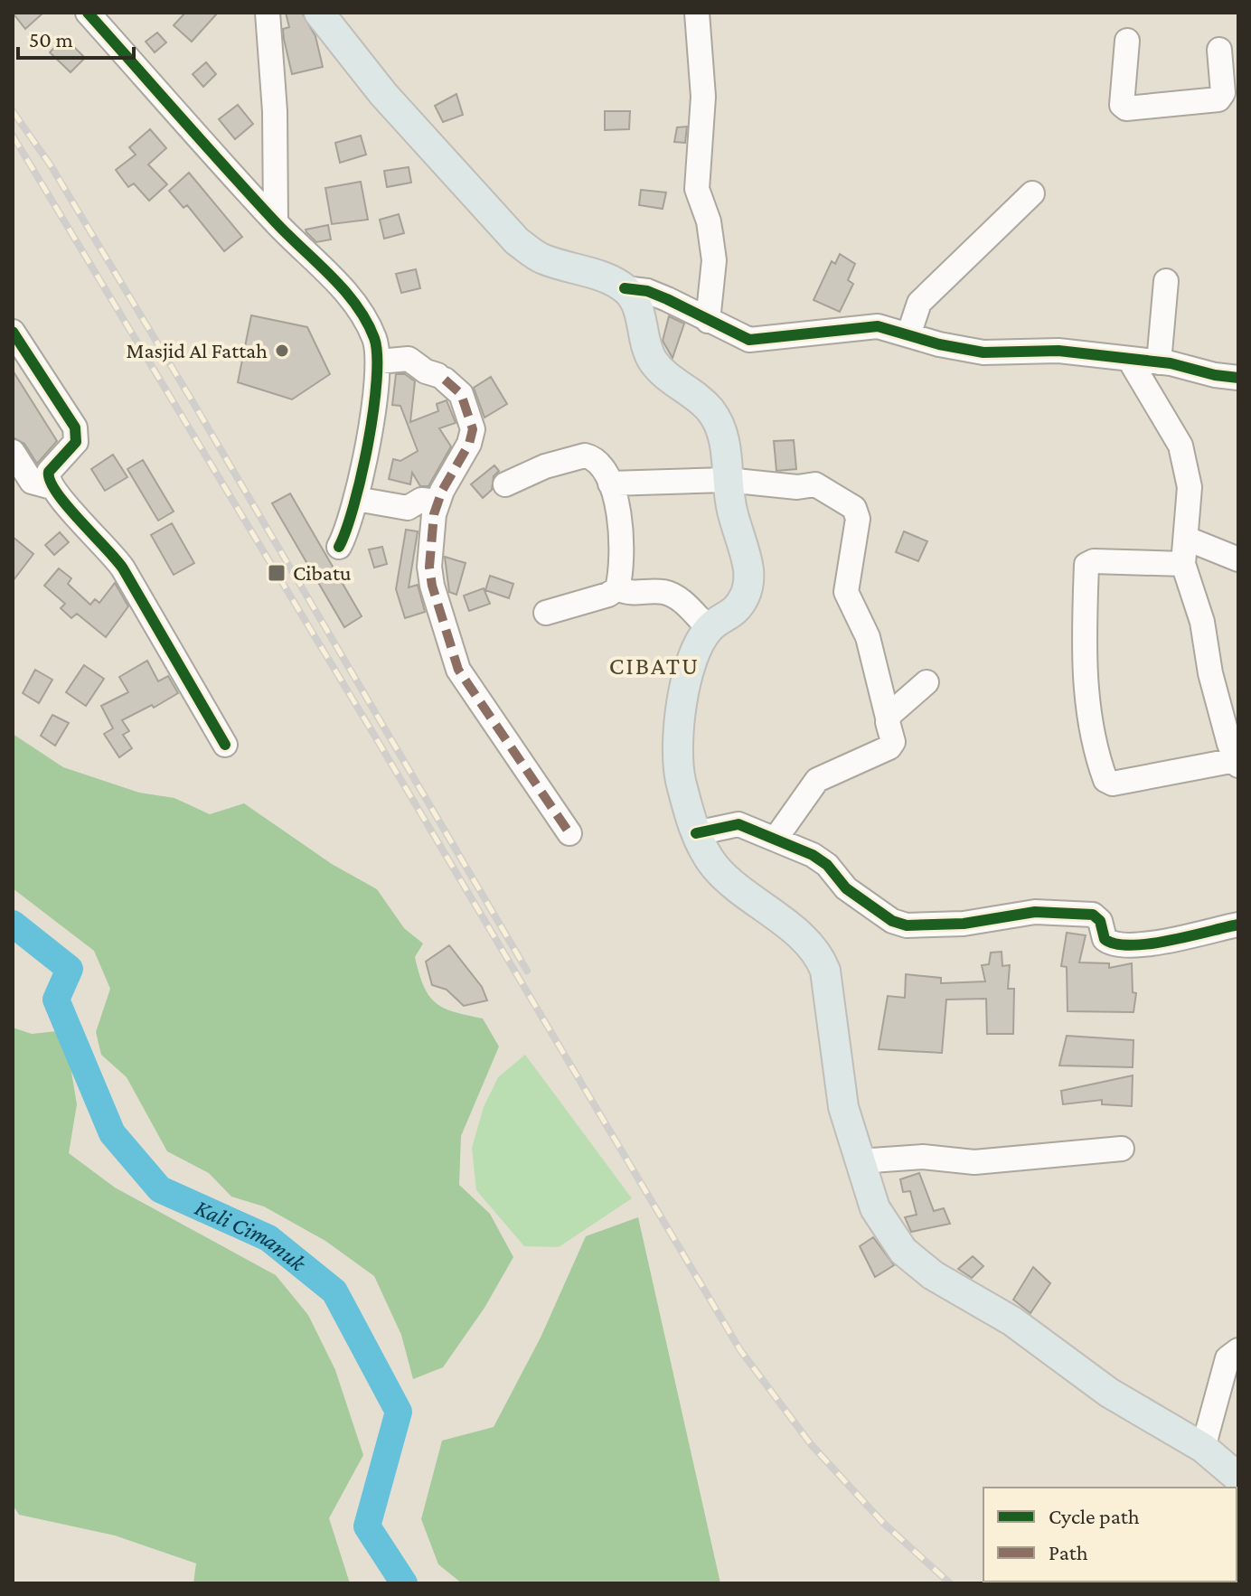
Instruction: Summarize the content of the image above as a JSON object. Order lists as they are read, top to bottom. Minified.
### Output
{"districts":["CIBATU"],"water":["Kali Cimanuk"],"places":{"other":["Masjid Al Fattah"],"transit":["Cibatu"]},"legend":["Cycle path","Path"],"scale_bar":"50 m"}
